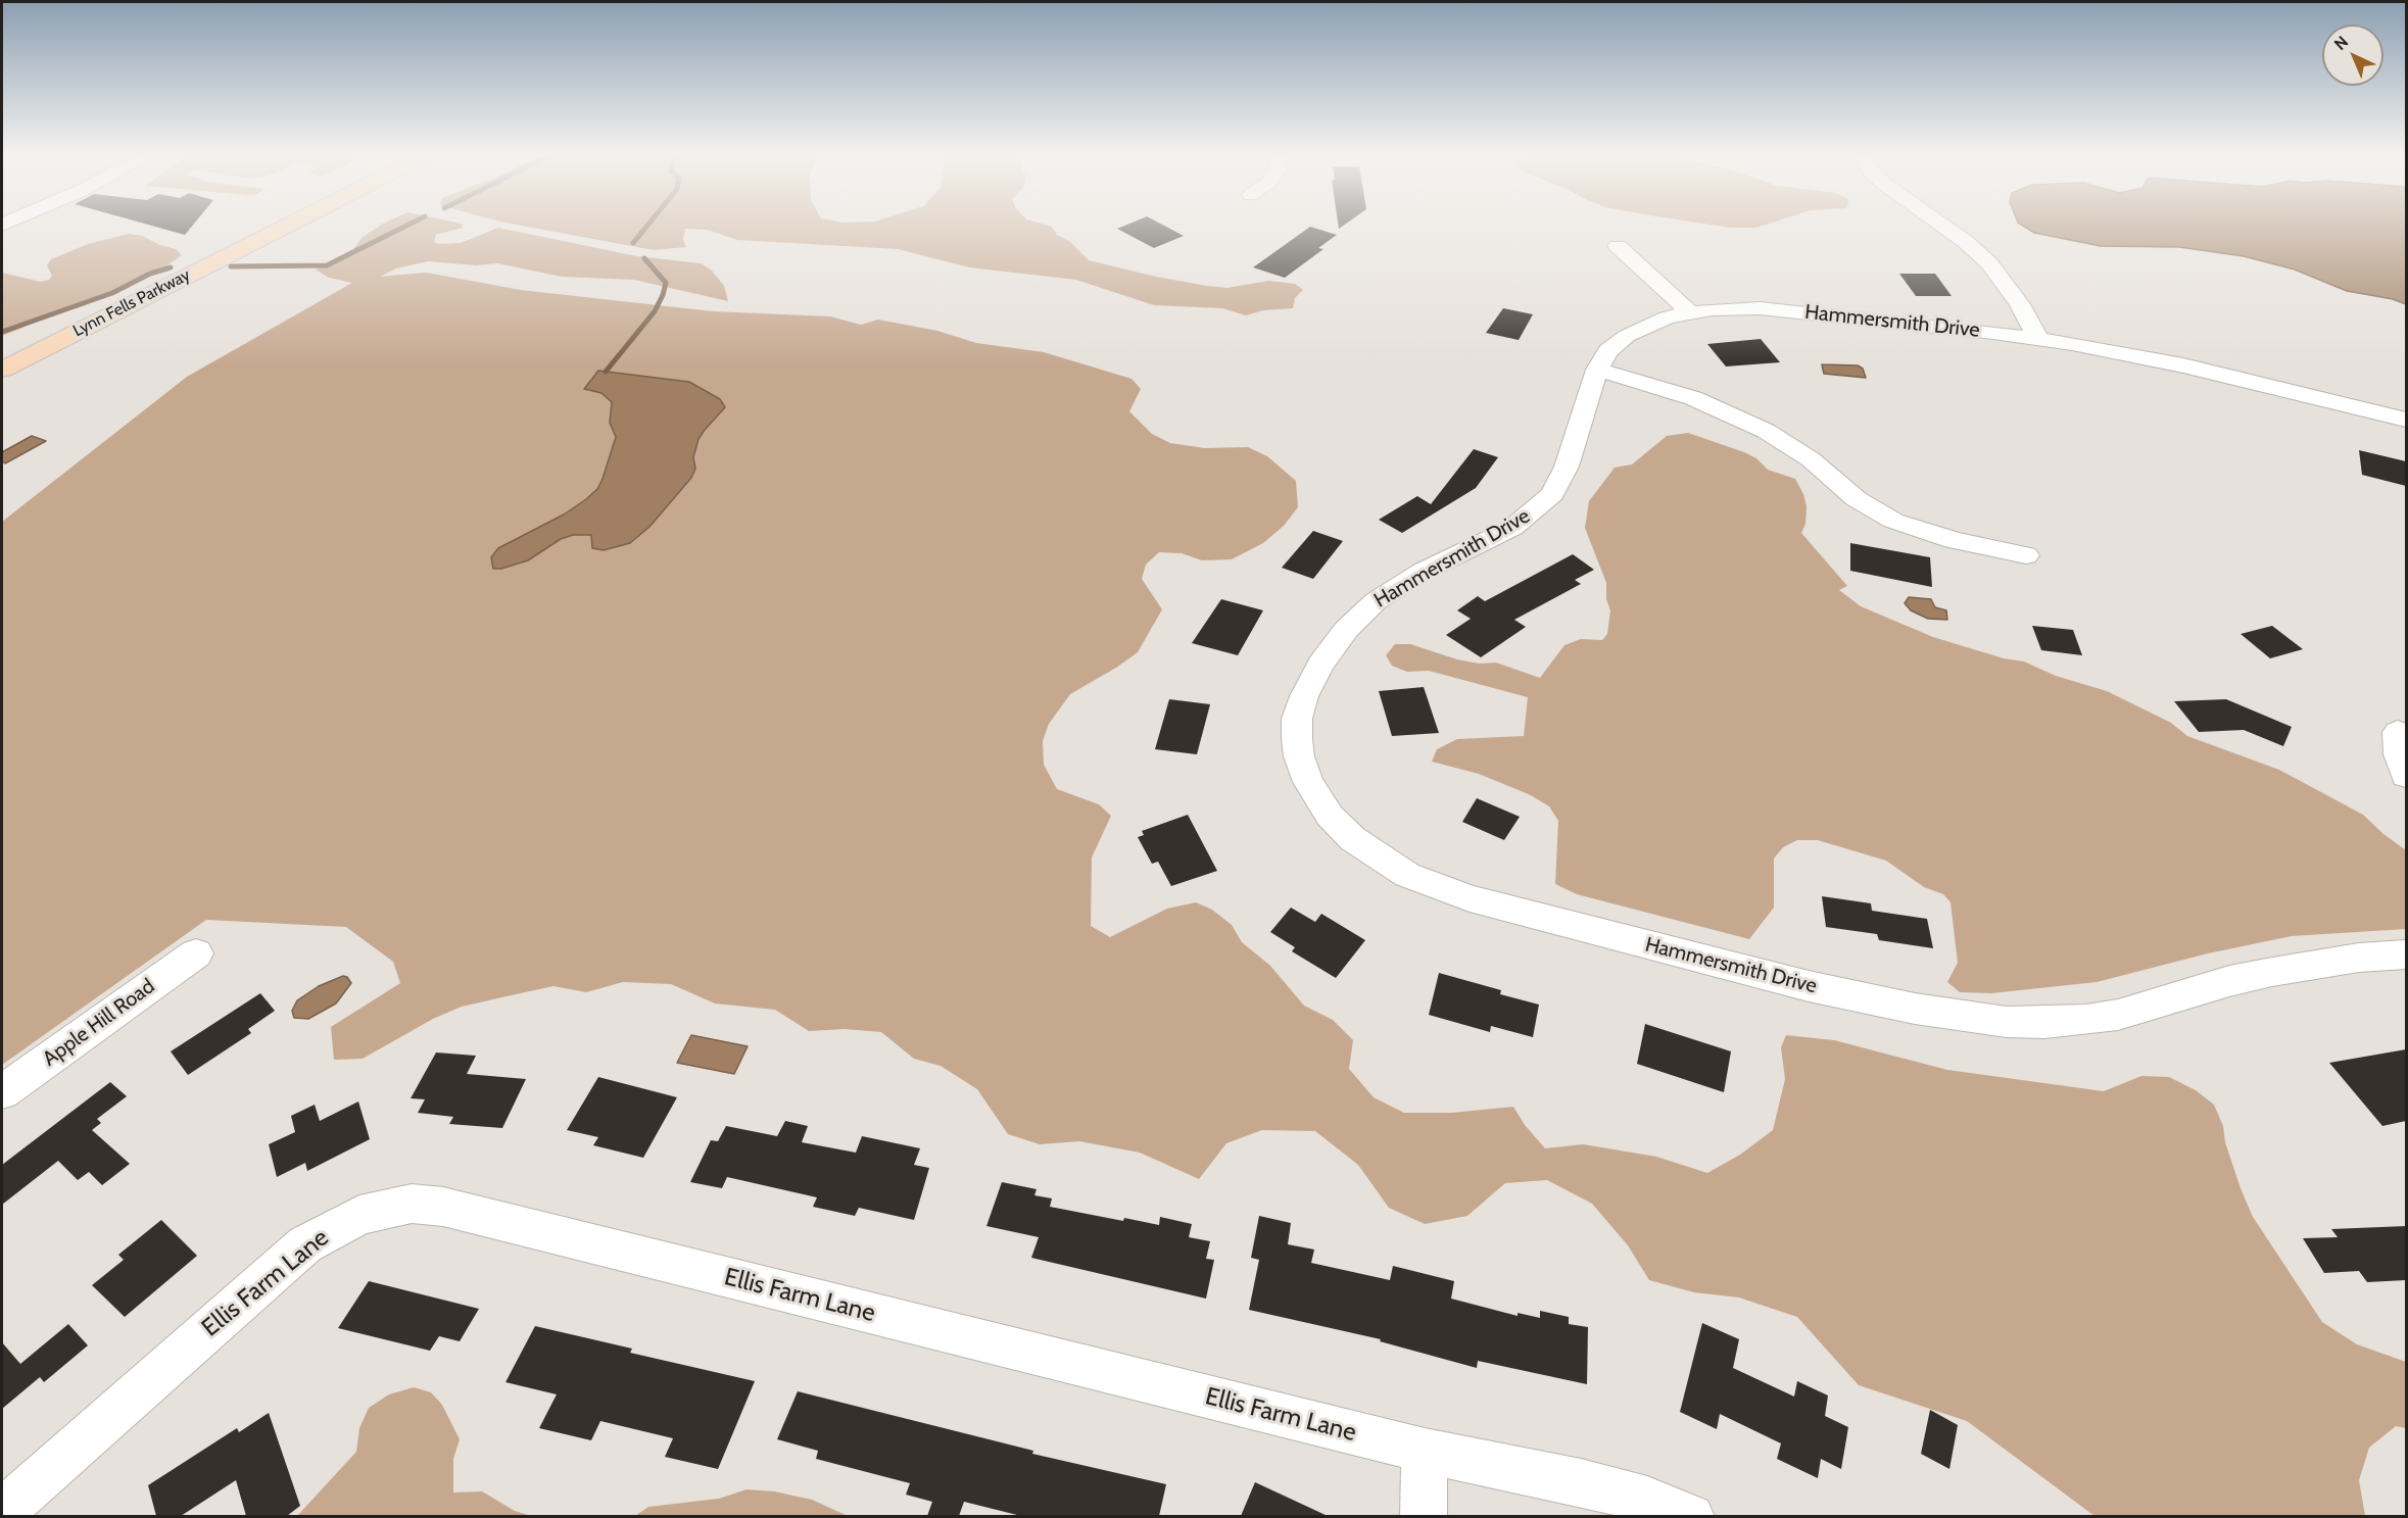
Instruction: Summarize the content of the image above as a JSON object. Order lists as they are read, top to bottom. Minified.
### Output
{"streets":{"main road":["Lynn Fells Parkway"],"street":["Hammersmith Drive","Apple Hill Road","Ellis Farm Lane"]},"north":"top left"}
